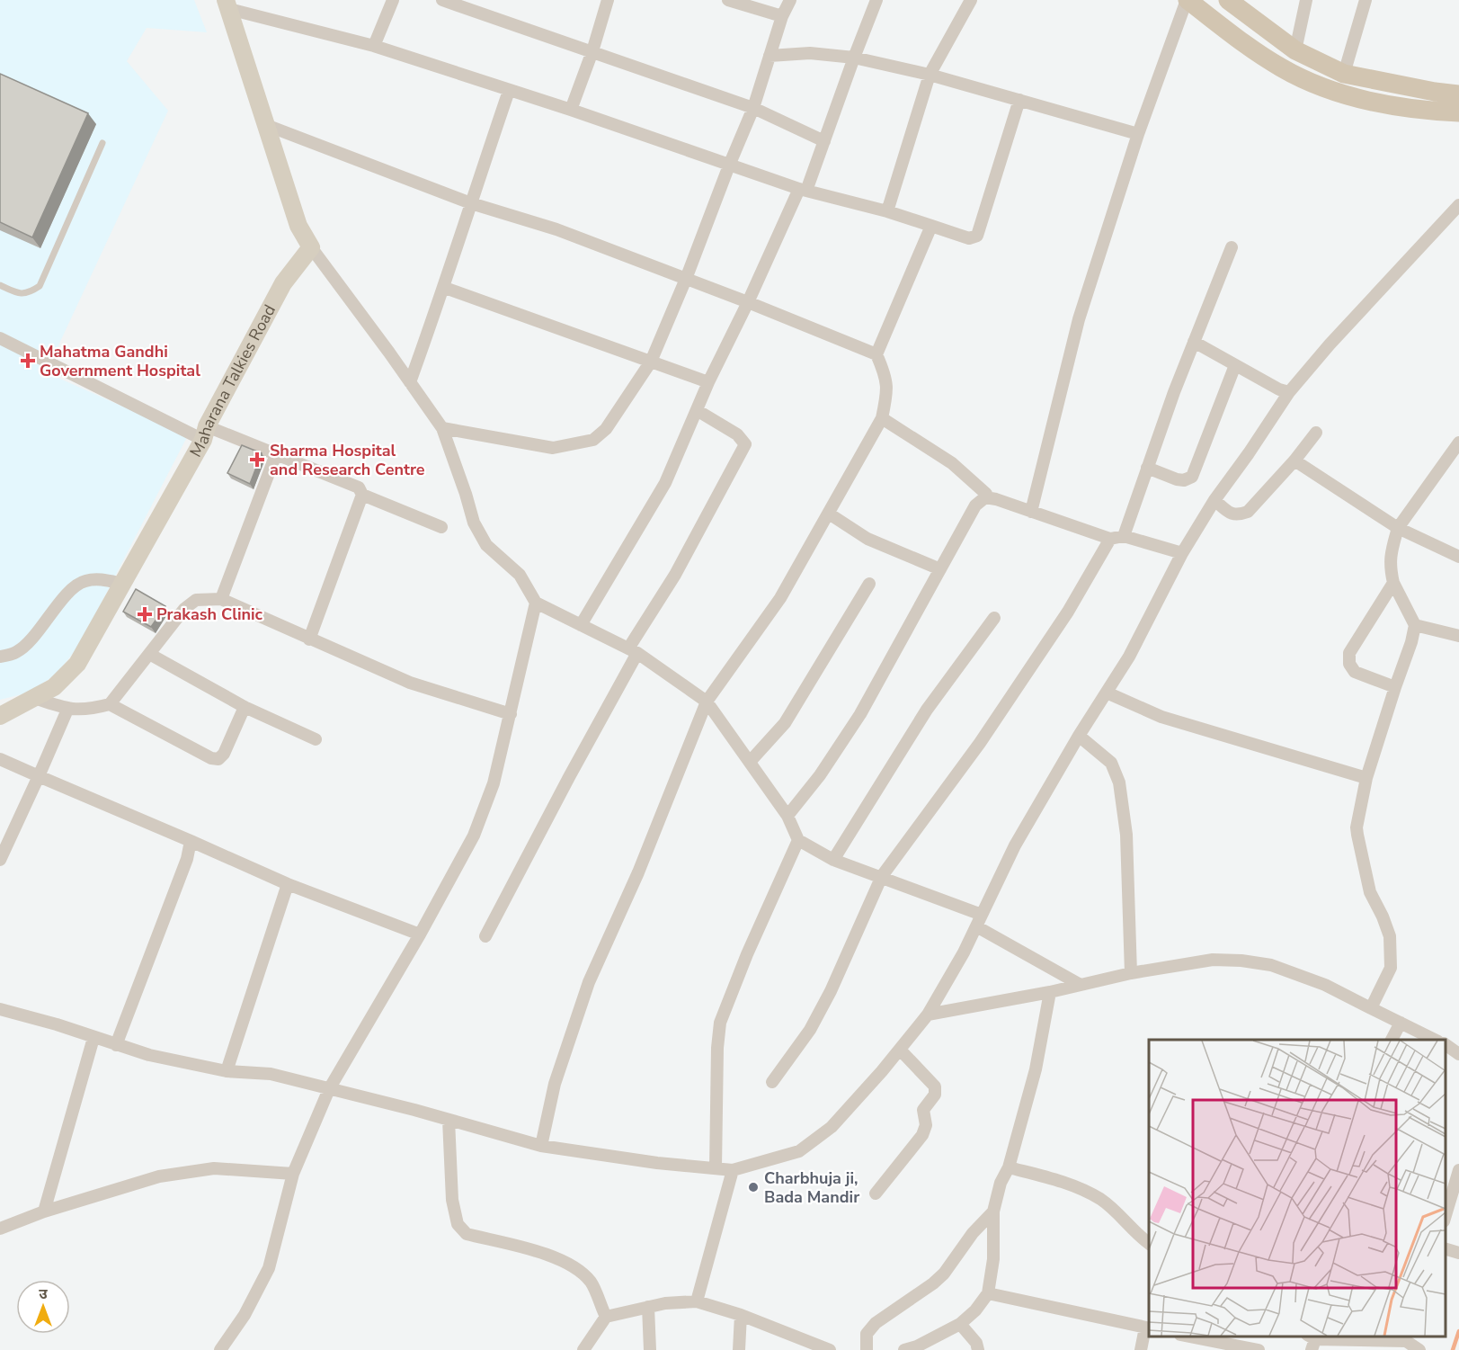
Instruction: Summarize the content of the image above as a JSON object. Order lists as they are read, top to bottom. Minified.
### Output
{"streets":{"street":["Maharana Talkies Road"]},"places":{"health":["Mahatma Gandhi Government Hospital","Sharma Hospital and Research Centre","Prakash Clinic"],"other":["Charbhuja ji, Bada Mandir"]},"north":"top"}
